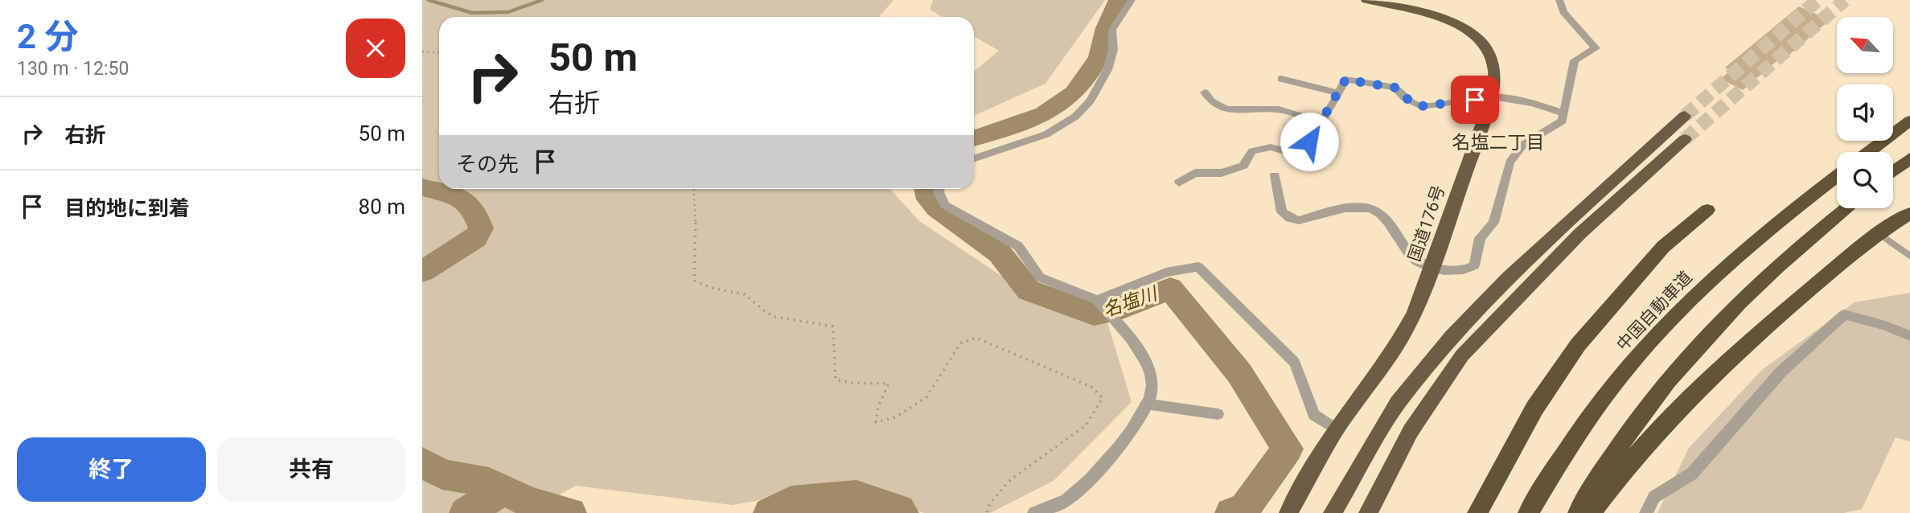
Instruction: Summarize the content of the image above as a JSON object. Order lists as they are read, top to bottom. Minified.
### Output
{"streets":{"highway":["国道176号","中国自動車道"]},"districts":["名塩二丁目"],"water":["名塩川"],"north":"top left","page":{"heading":["2 分","130 m · 12:50"],"turn":["50 m","右折"],"list":[{"name":"右折","value":"50 m"},{"name":"目的地に到着","value":"80 m"}],"then":"その先","buttons":["終了","共有"]}}
